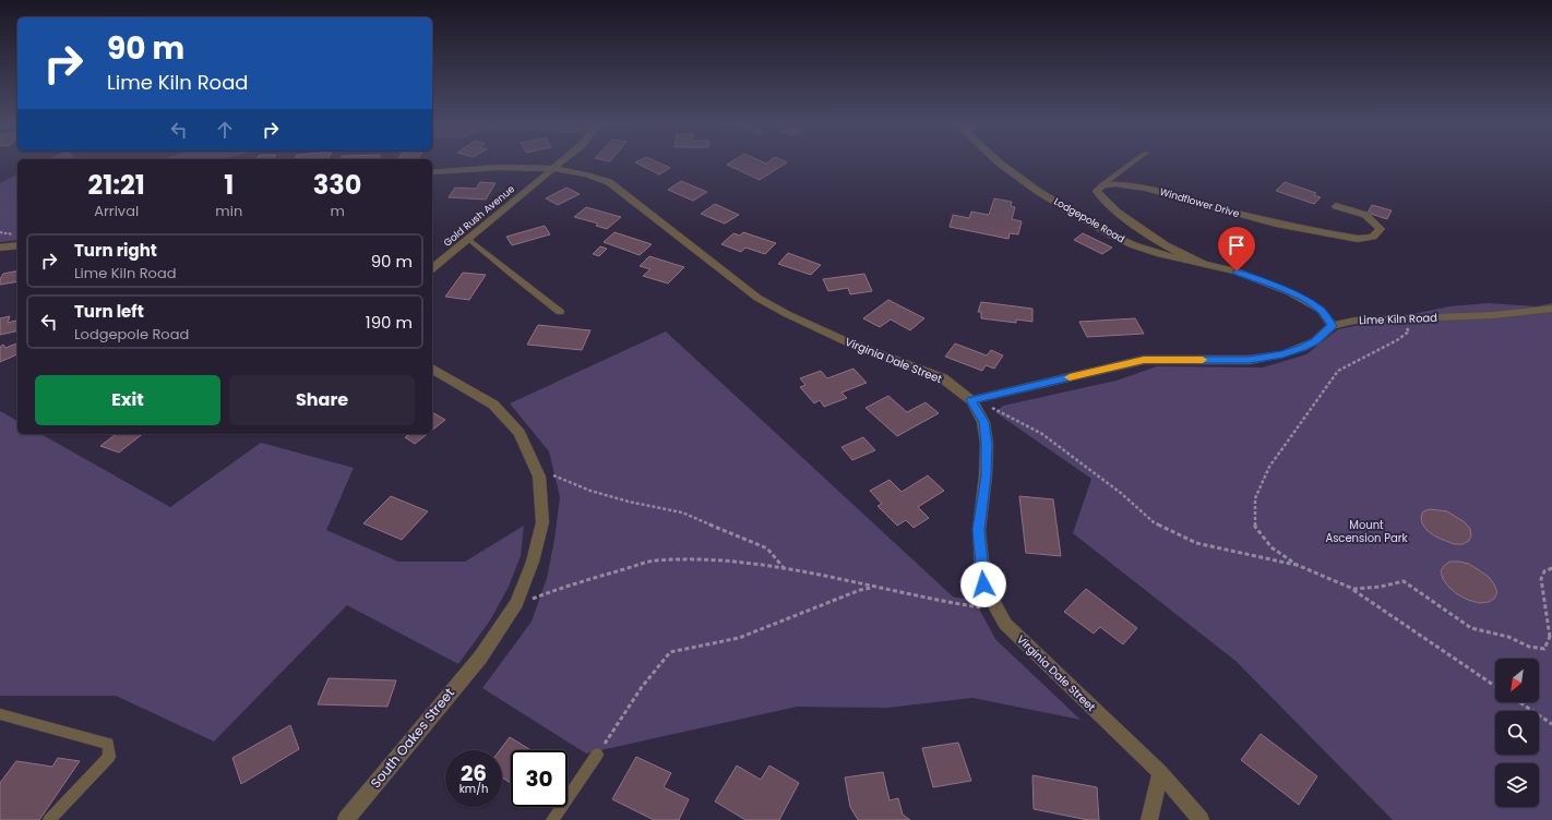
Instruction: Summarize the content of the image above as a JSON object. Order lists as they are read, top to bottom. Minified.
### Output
{"streets":{"street":["Windflower Drive","Gold Rush Avenue","Lodgepole Road","Lime Kiln Road","Virginia Dale Street","South Oakes Street"]},"crossings":[["Gold Rush Avenue","Virginia Dale Street"],["Lodgepole Road","Lime Kiln Road"],["Lime Kiln Road","Virginia Dale Street"]],"parks":["Mount Ascension Park"],"north":"bottom left","page":{"turn":["90 m","Lime Kiln Road"],"eta":["21:21","Arrival","1","min","330","m"],"list":[{"name":"Turn right","note":"Lime Kiln Road","value":"90 m"},{"name":"Turn left","note":"Lodgepole Road","value":"190 m"}],"buttons":["Exit","Share"],"speed":"26 km/h","limit":"30"}}
